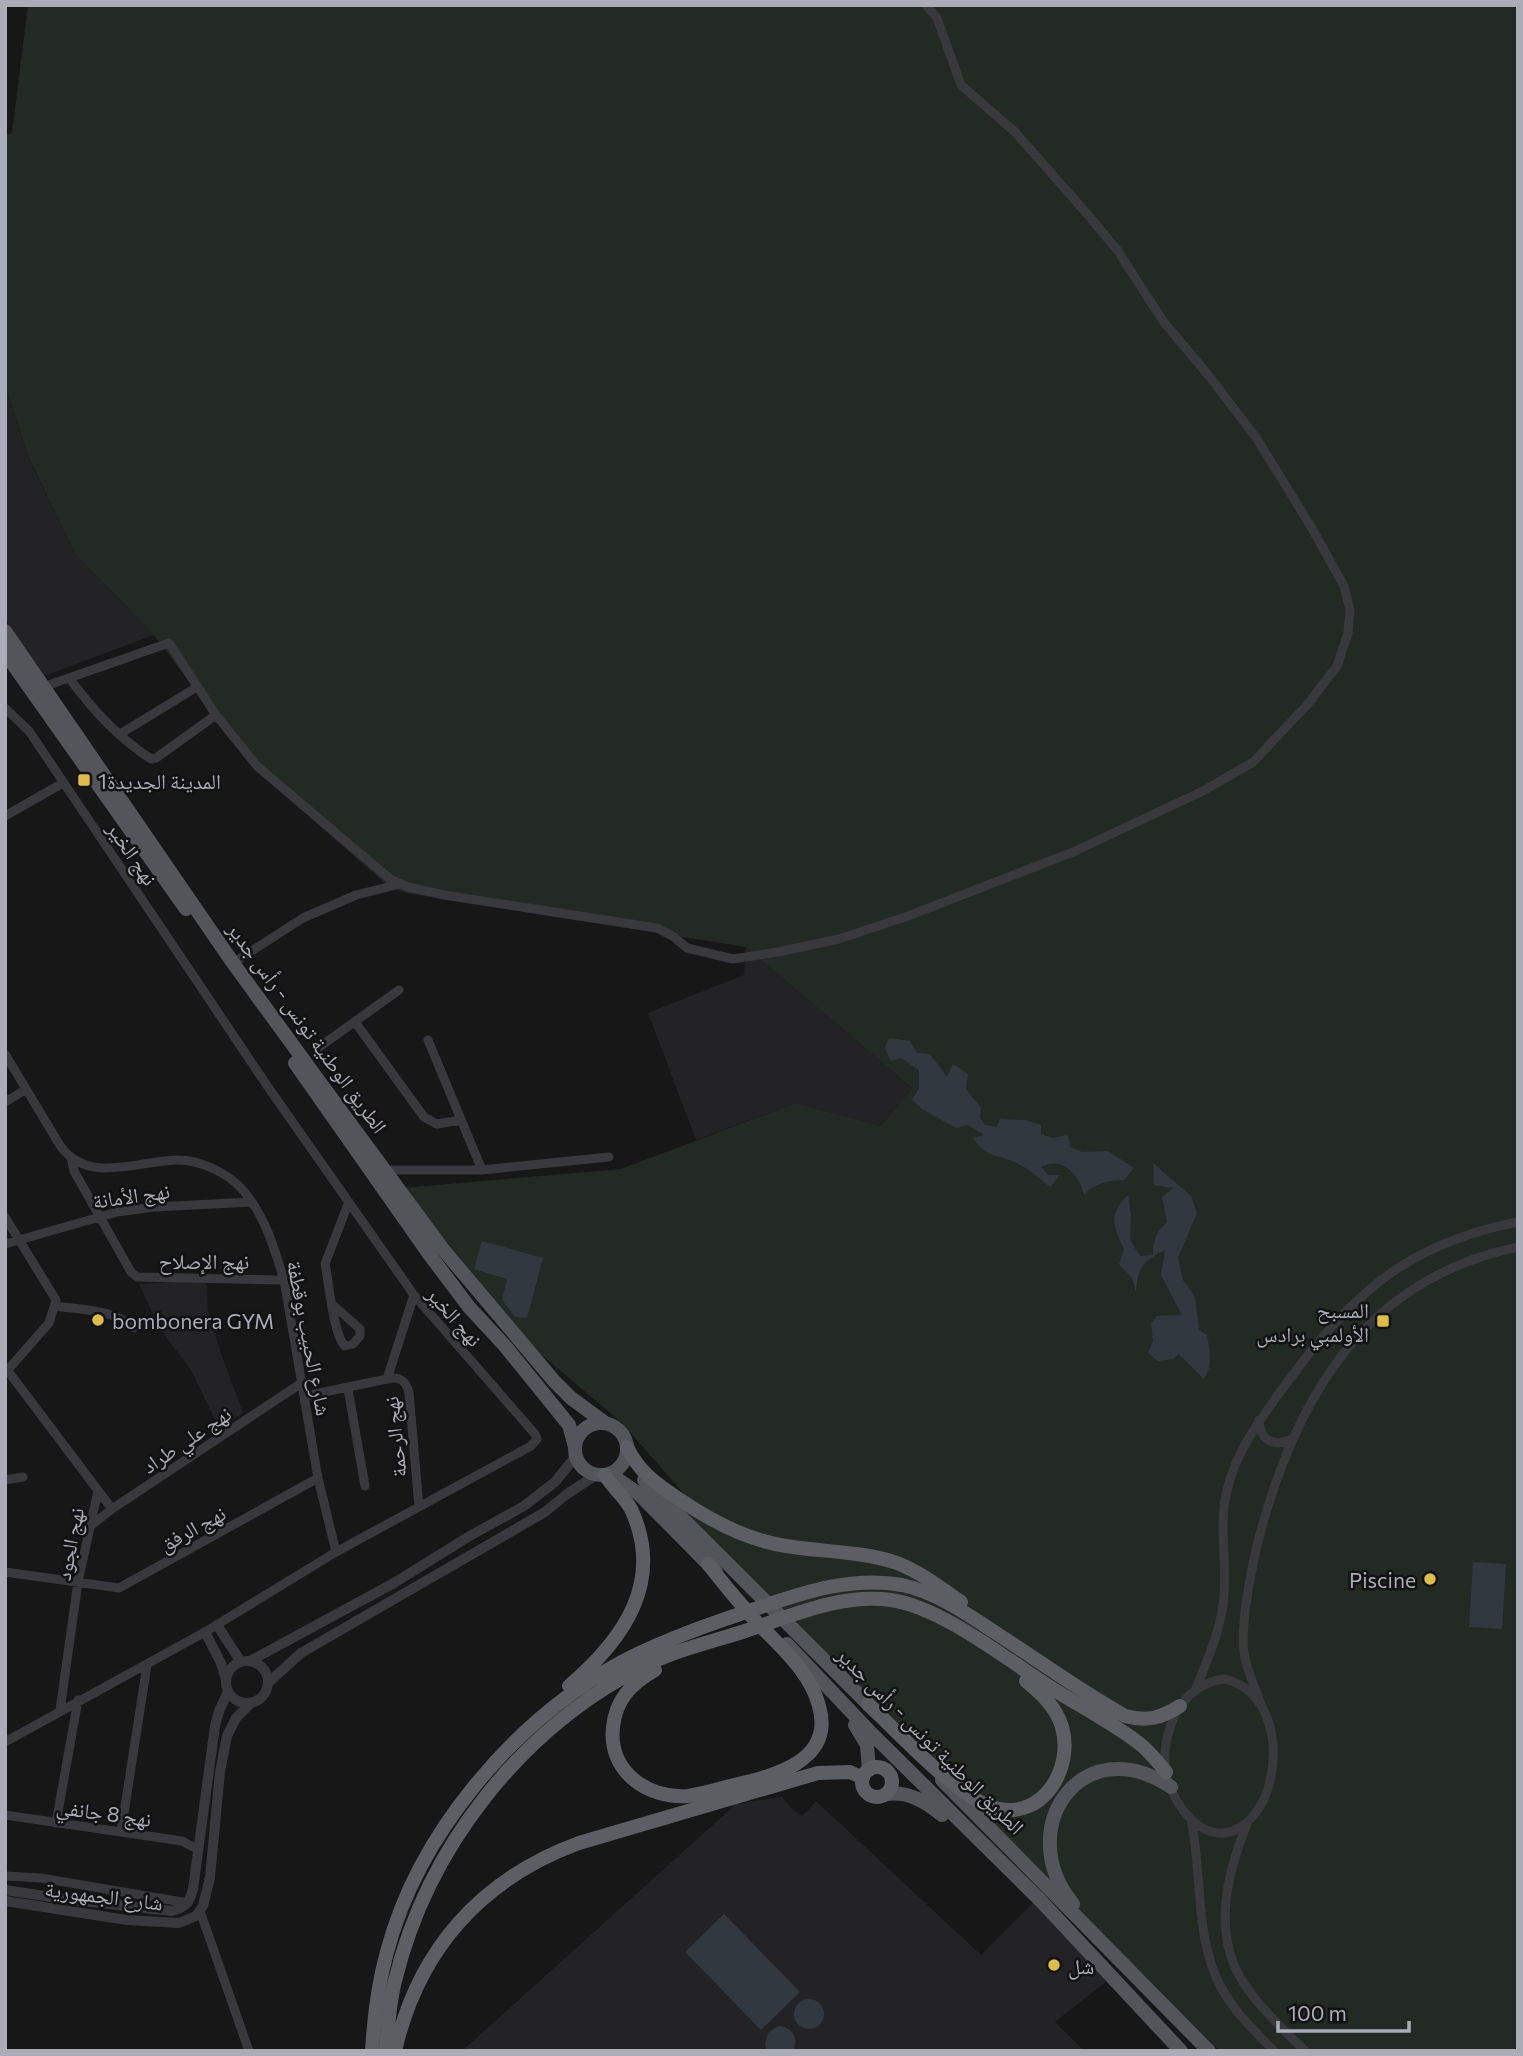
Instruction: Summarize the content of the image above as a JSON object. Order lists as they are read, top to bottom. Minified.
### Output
{"streets":{"main road":["الطريق الوطنية تونس - رأس جدير"],"street":["نهج الخير","نهج الأمانة","نهج الإصلاح","شارع الحبيب بوقطفة","نهج الرحمة","نهج علي طراد","نهج الرفق","نهج الجود","نهج 8 جانفي","شارع الجمهورية"]},"crossings":[["نهج الخير","شارع الحبيب بوقطفة"],["نهج الخير","نهج الرحمة"],["نهج الخير","نهج الجود"],["نهج الأمانة","نهج الإصلاح"],["نهج الأمانة","شارع الحبيب بوقطفة"],["نهج الإصلاح","شارع الحبيب بوقطفة"],["شارع الحبيب بوقطفة","نهج علي طراد"],["شارع الحبيب بوقطفة","نهج الرفق"],["نهج علي طراد","نهج الجود"],["نهج الرفق","نهج الجود"]],"places":{"transit":["المدينة الجديدة1","المسبح الأولمبي برادس"],"other":["bombonera GYM","Piscine","شل"]},"scale_bar":"100 m"}
